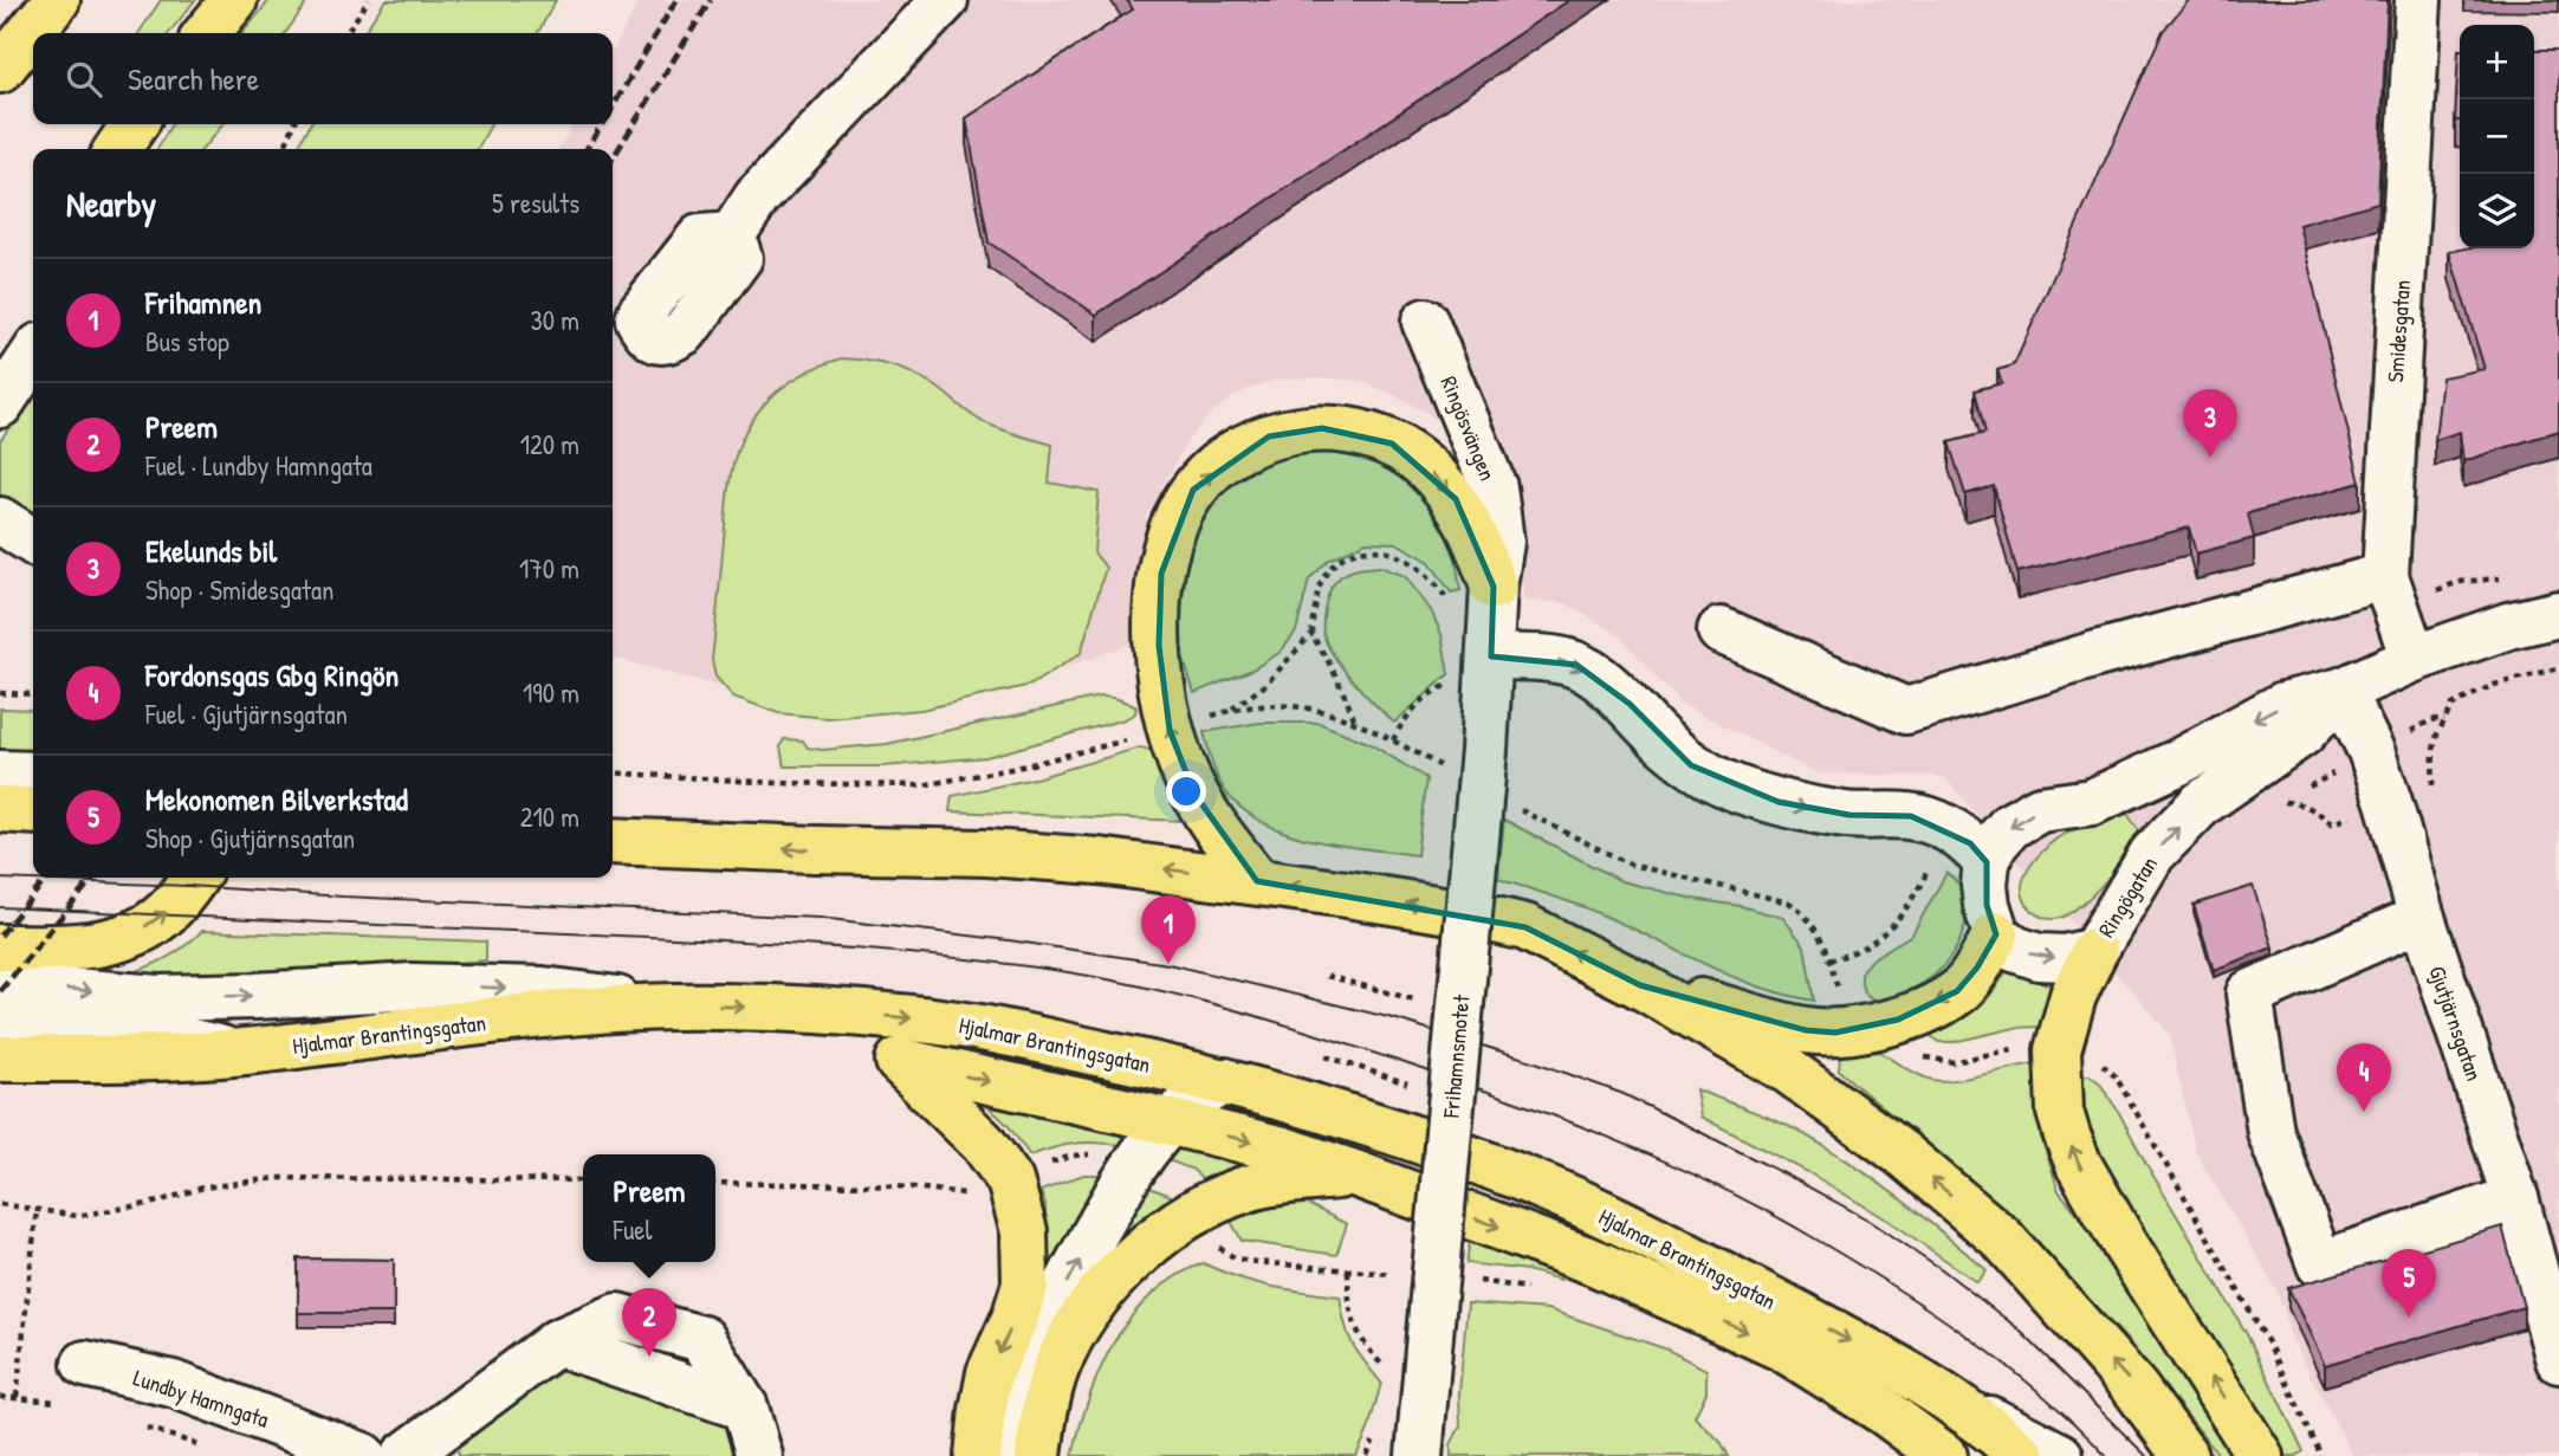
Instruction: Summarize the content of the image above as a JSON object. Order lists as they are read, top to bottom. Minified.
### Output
{"streets":{"main road":["Hjalmar Brantingsgatan"],"street":["Smidesgatan","Ringösvängen","Ringögatan","Gjutjärnsgatan","Frihamnsmotet","Lundby Hamngata"]},"crossings":[["Smidesgatan","Ringögatan"],["Ringösvängen","Frihamnsmotet"],["Ringögatan","Gjutjärnsgatan"]],"page":{"map_buttons":["+","−"],"search":"Search here","heading":["Nearby","5 results"],"list":[{"mark":"1","name":"Frihamnen","note":"Bus stop","value":"30 m"},{"mark":"2","name":"Preem","note":"Fuel · Lundby Hamngata","value":"120 m"},{"mark":"3","name":"Ekelunds bil","note":"Shop · Smidesgatan","value":"170 m"},{"mark":"4","name":"Fordonsgas Gbg Ringön","note":"Fuel · Gjutjärnsgatan","value":"190 m"},{"mark":"5","name":"Mekonomen Bilverkstad","note":"Shop · Gjutjärnsgatan","value":"210 m"}],"pins":["3","1","4","5","2"],"popup":["Preem","Fuel"]}}
